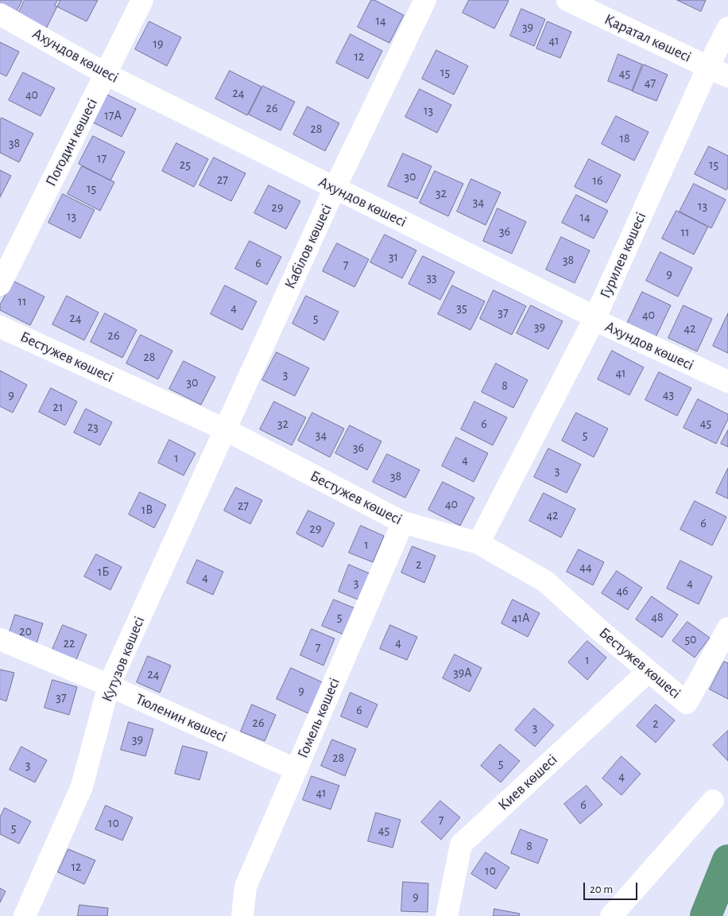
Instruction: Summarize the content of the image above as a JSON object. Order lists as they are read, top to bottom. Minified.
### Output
{"streets":{"street":["Қаратал көшесі","Ахундов көшесі","Погодин көшесі","Кабілов көшесі","Гурилев көшесі","Бестужев көшесі","Кутузов көшесі","Тюленин көшесі","Гомель көшесі","Киев көшесі"]},"crossings":[["Қаратал көшесі","Гурилев көшесі"],["Ахундов көшесі","Погодин көшесі"],["Ахундов көшесі","Кабілов көшесі"],["Ахундов көшесі","Гурилев көшесі"],["Кабілов көшесі","Бестужев көшесі"],["Кабілов көшесі","Кутузов көшесі"],["Гурилев көшесі","Бестужев көшесі"],["Бестужев көшесі","Кутузов көшесі"],["Бестужев көшесі","Гомель көшесі"],["Бестужев көшесі","Киев көшесі"],["Кутузов көшесі","Тюленин көшесі"],["Тюленин көшесі","Гомель көшесі"]],"house_numbers":["14","39","41","19","12","15","45","47","24","40","26","13","17А","28","18","38","17","25","15","30","27","16","15","32","34","13","29","13","14","36","11","31","38","6","7","9","33","11","4","35","37","40","24","5","39","42","26","28","41","3","30","8","43","9","21","45","32","6","23","34","5","36","1","4","3","38","40","27","1В","42","6","29","1","2","44","1Б","4","3","4","46","5","48","41А","20","50","4","22","7","1","39А","24","9","37","6","26","2","3","39","28","5","3","4","41","6","7","10","5","45","8","12","10","9"],"scale_bar":"20 m"}
